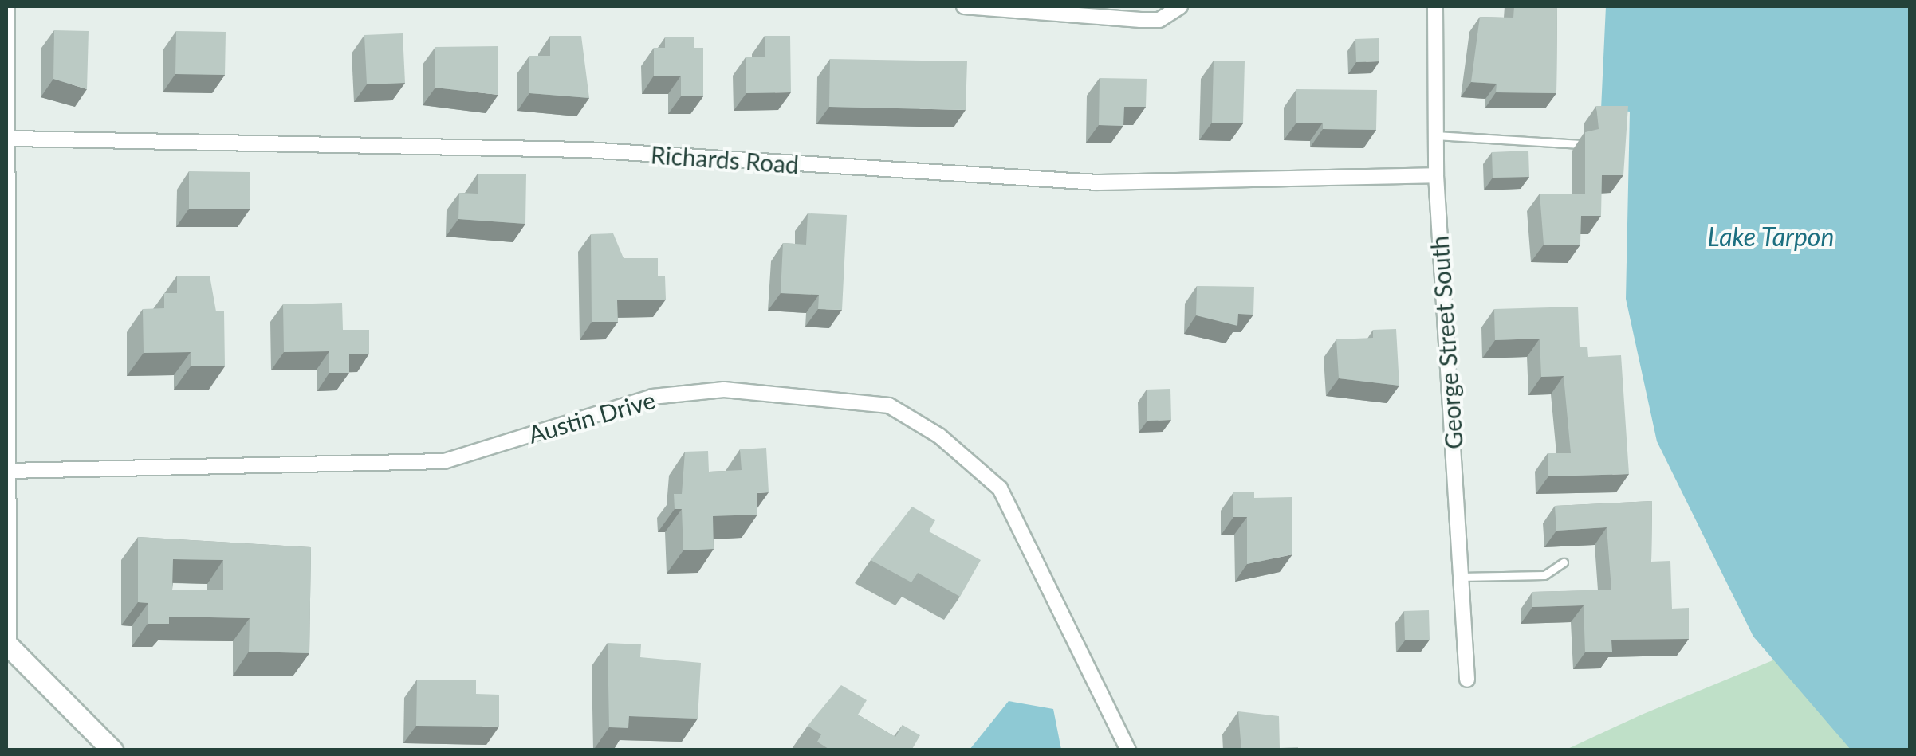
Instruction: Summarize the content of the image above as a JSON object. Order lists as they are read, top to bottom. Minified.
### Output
{"streets":{"street":["Richards Road","George Street South","Austin Drive"]},"crossings":[["Richards Road","George Street South"]],"water":["Lake Tarpon"]}
